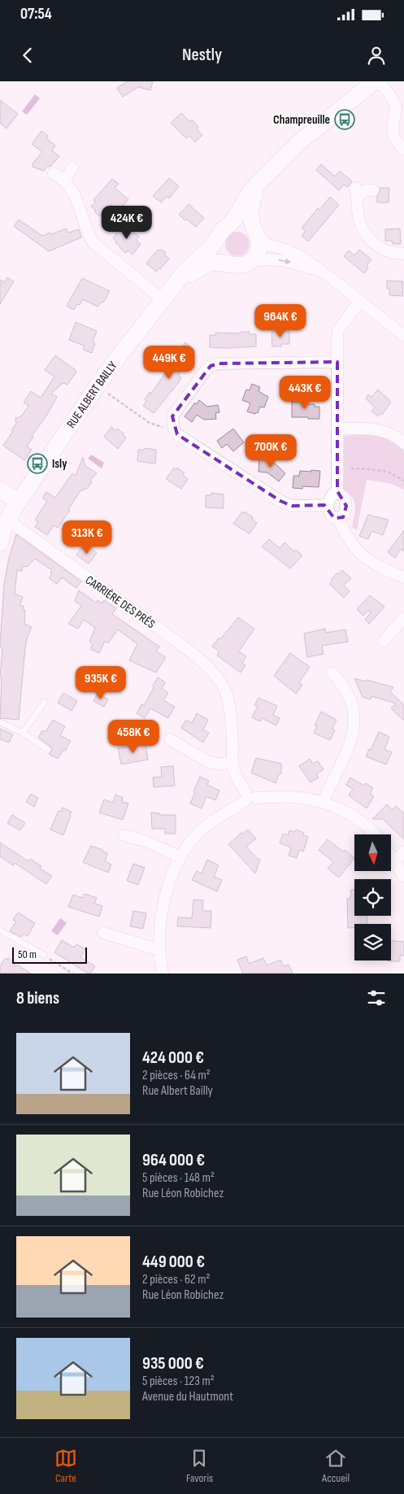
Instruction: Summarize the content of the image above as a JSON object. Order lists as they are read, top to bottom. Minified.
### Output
{"streets":{"main road":["RUE ALBERT BAILLY"],"street":["CARRIÈRE DES PRÉS"]},"crossings":[["RUE ALBERT BAILLY","CARRIÈRE DES PRÉS"]],"places":{"bus stop":["Champreuille","Isly"]},"scale_bar":"50 m","north":"bottom","page":{"status":"07:54","header":"Nestly","price":["424K €","964K €","449K €","443K €","700K €","313K €","935K €","458K €"],"scale":"50 m","heading":"8 biens","list":[{"name":"424 000 €","note":"2 pièces · 64 m² · Rue Albert Bailly"},{"name":"964 000 €","note":"5 pièces · 148 m² · Rue Léon Robichez"},{"name":"449 000 €","note":"2 pièces · 62 m² · Rue Léon Robichez"},{"name":"935 000 €","note":"5 pièces · 123 m² · Avenue du Hautmont"}],"tabs":["Carte","Favoris","Accueil"]}}
